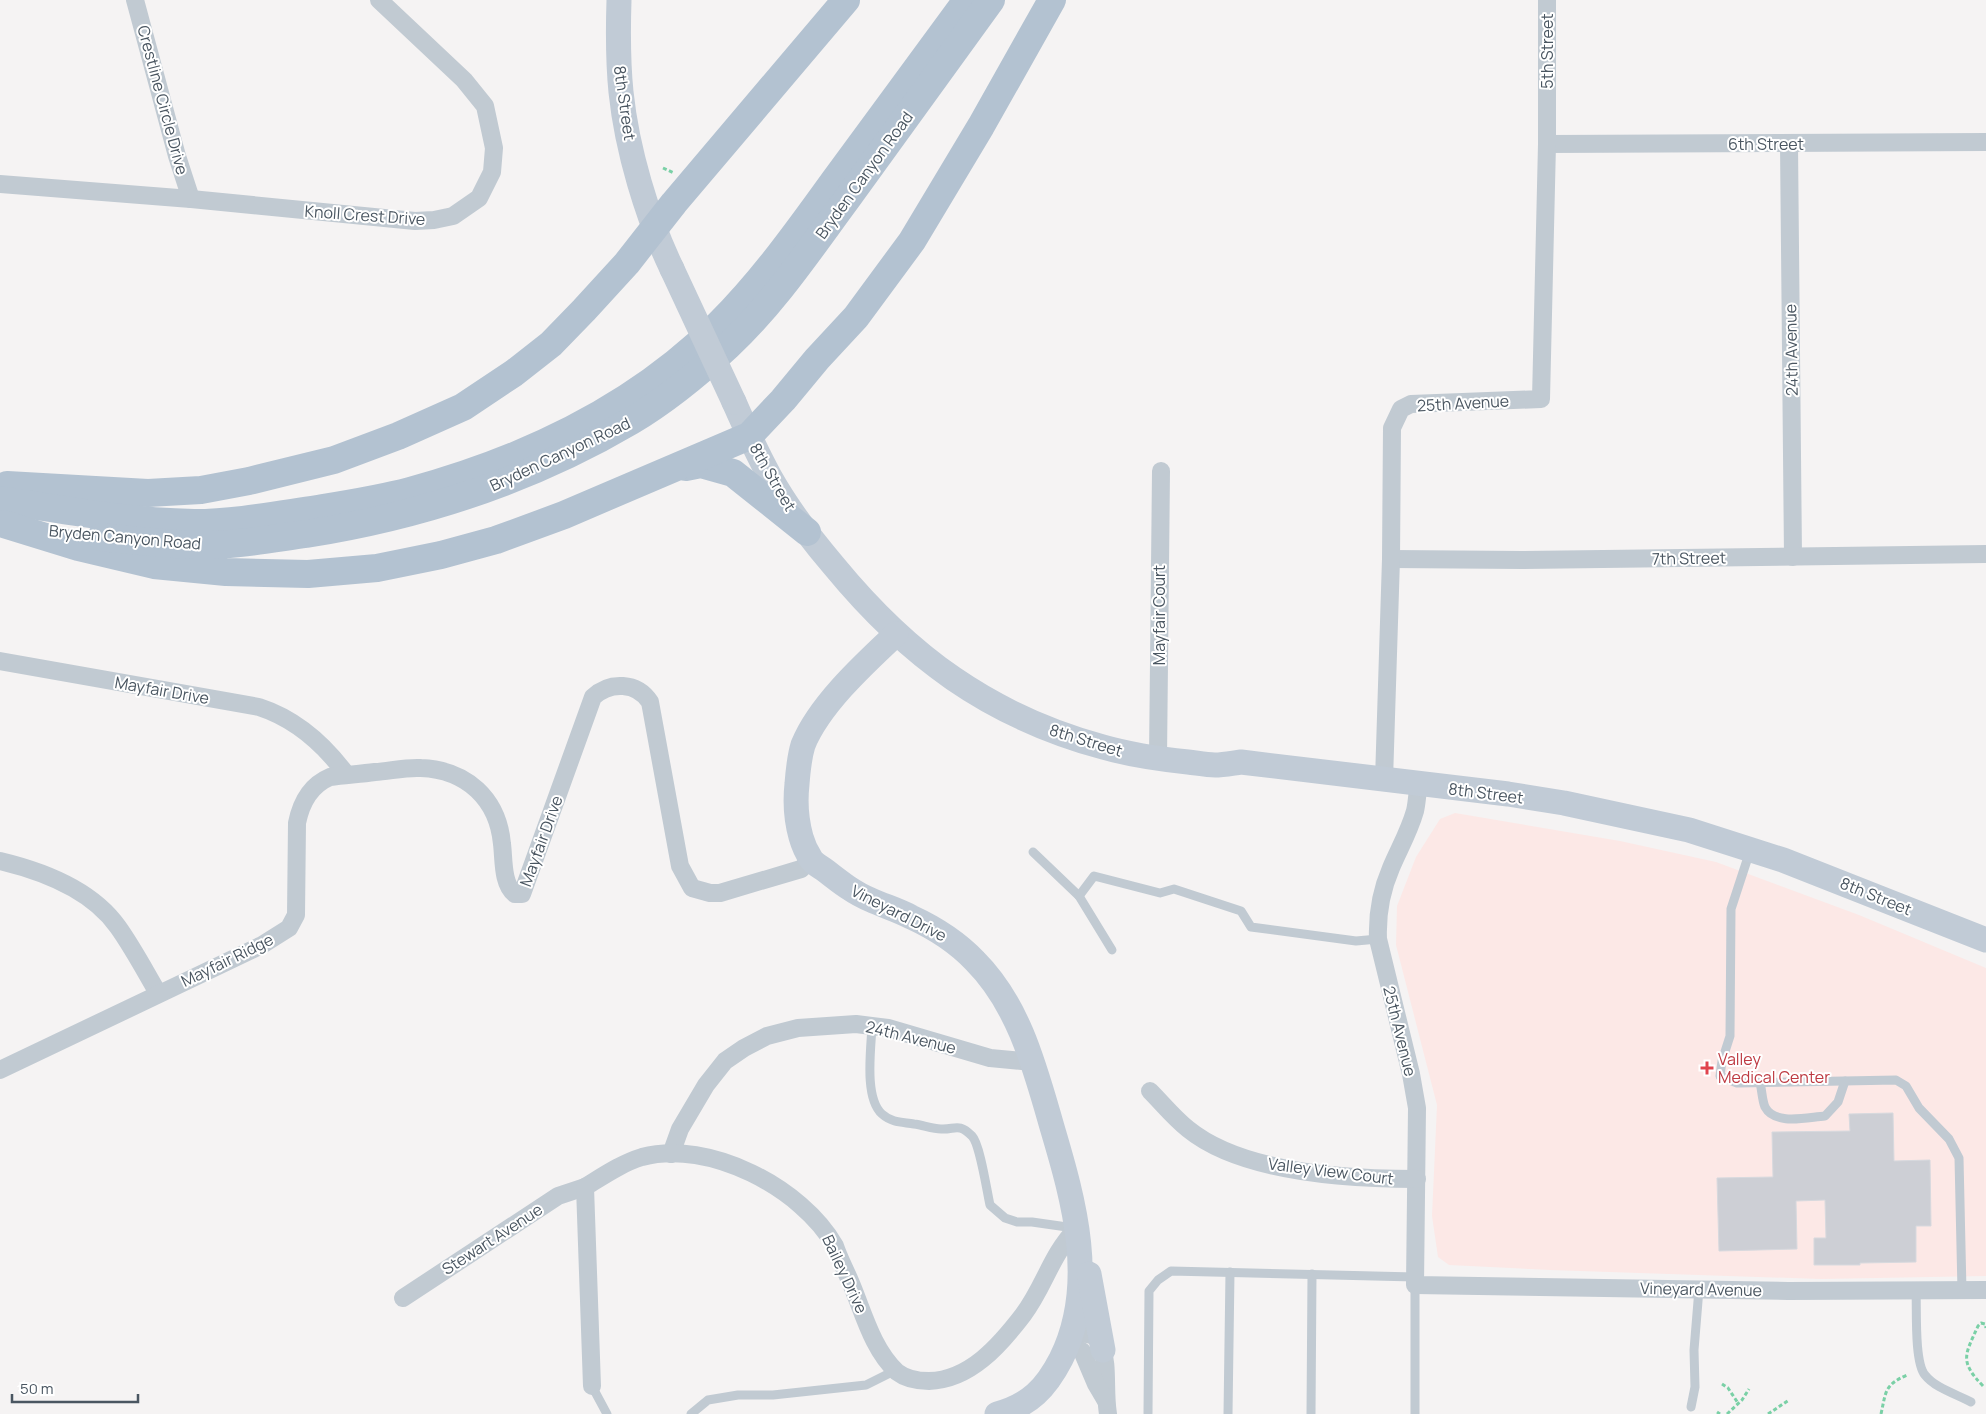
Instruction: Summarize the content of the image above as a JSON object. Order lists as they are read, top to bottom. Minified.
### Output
{"streets":{"main road":["8th Street","Bryden Canyon Road","Vineyard Drive"],"street":["5th Street","Crestline Circle Drive","6th Street","Knoll Crest Drive","24th Avenue","25th Avenue","7th Street","Mayfair Court","Mayfair Drive","Mayfair Ridge","Valley View Court","Stewart Avenue","Bailey Drive","Vineyard Avenue"]},"crossings":[["5th Street","25th Avenue"],["Crestline Circle Drive","Knoll Crest Drive"],["8th Street","25th Avenue"],["8th Street","Mayfair Court"],["8th Street","Vineyard Drive"],["6th Street","24th Avenue"],["6th Street","25th Avenue"],["24th Avenue","7th Street"],["24th Avenue","Vineyard Drive"],["24th Avenue","Bailey Drive"],["25th Avenue","7th Street"],["25th Avenue","Valley View Court"],["25th Avenue","Vineyard Avenue"],["Mayfair Drive","Vineyard Drive"],["Mayfair Drive","Mayfair Ridge"],["Vineyard Drive","Bailey Drive"],["Stewart Avenue","Bailey Drive"]],"places":{"health":["Valley Medical Center"]},"scale_bar":"50 m"}
